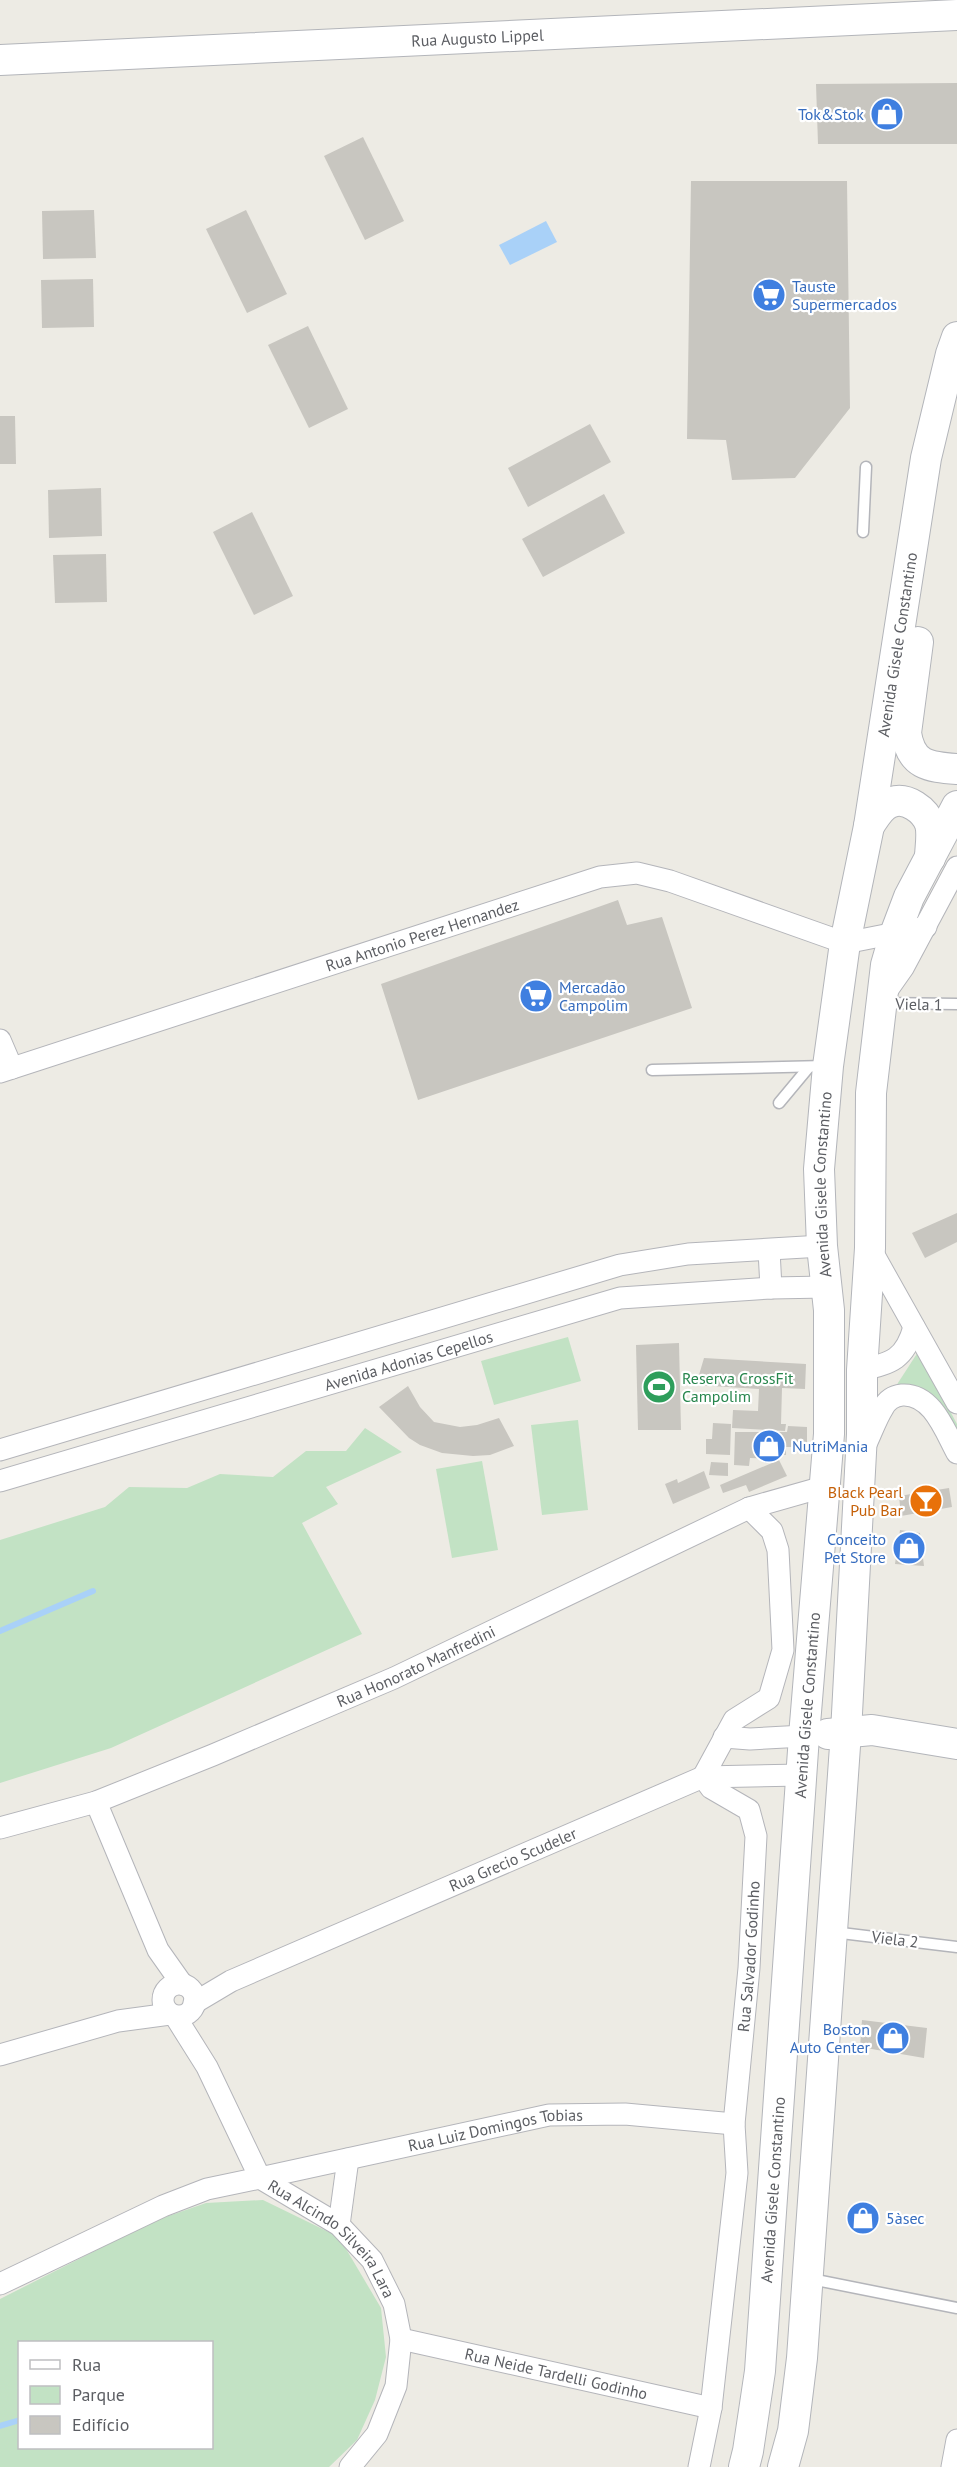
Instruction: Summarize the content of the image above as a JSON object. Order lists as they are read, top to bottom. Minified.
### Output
{"streets":{"main road":["Rua Augusto Lippel","Avenida Gisele Constantino"],"street":["Rua Antonio Perez Hernandez","Avenida Adonias Cepellos","Rua Honorato Manfredini","Rua Grecio Scudeler","Rua Salvador Godinho","Rua Luiz Domingos Tobias","Rua Alcindo Silveira Lara","Rua Neide Tardelli Godinho"],"lane":["Viela 1","Viela 2"]},"crossings":[["Avenida Gisele Constantino","Rua Antonio Perez Hernandez"],["Avenida Gisele Constantino","Avenida Adonias Cepellos"],["Avenida Gisele Constantino","Rua Honorato Manfredini"],["Avenida Gisele Constantino","Rua Grecio Scudeler"],["Rua Grecio Scudeler","Rua Salvador Godinho"],["Rua Salvador Godinho","Rua Luiz Domingos Tobias"],["Rua Salvador Godinho","Rua Neide Tardelli Godinho"],["Rua Luiz Domingos Tobias","Rua Alcindo Silveira Lara"],["Rua Alcindo Silveira Lara","Rua Neide Tardelli Godinho"]],"places":{"shop":["Tok&Stok","NutriMania","Conceito Pet Store","Boston Auto Center","5àsec"],"supermarket":["Tauste Supermercados","Mercadão Campolim"],"sports":["Reserva CrossFit Campolim"],"bar":["Black Pearl Pub Bar"]},"legend":["Rua","Parque","Edifício"]}
